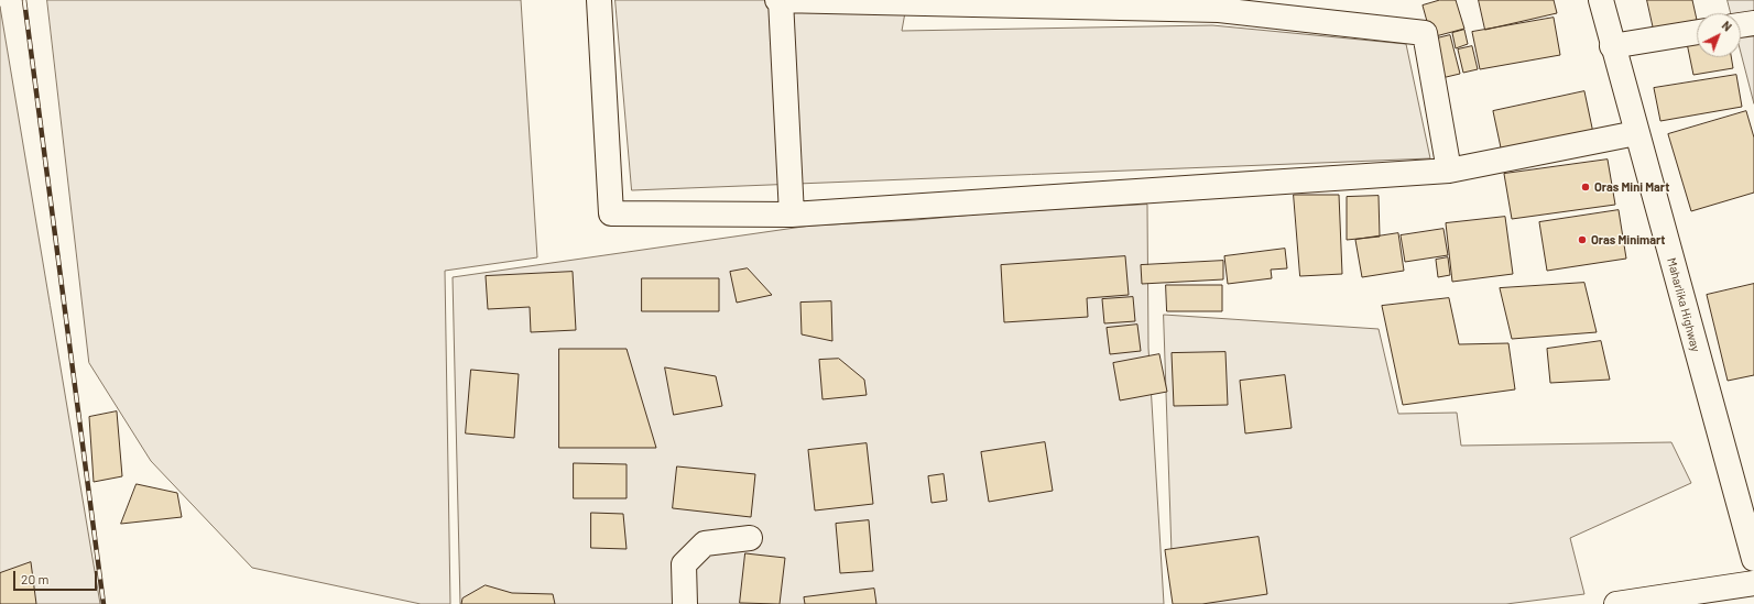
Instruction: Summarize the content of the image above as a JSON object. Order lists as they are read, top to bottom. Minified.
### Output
{"streets":{"main road":["Maharlika Highway"]},"places":["Oras Mini Mart","Oras Minimart"],"scale_bar":"20 m","north":"top right"}
